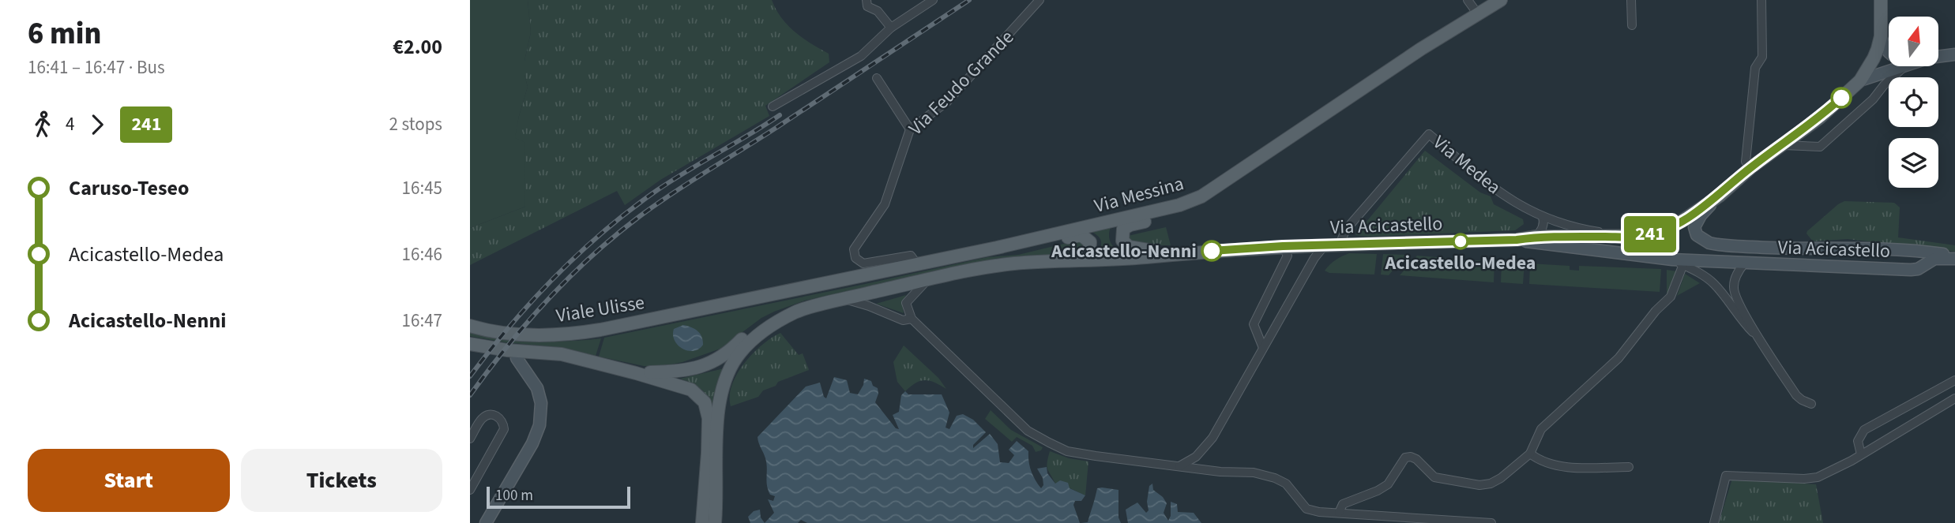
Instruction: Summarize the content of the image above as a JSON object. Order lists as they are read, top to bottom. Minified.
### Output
{"streets":{"main road":["Via Messina","Via Acicastello","Viale Ulisse"],"street":["Via Feudo Grande","Via Medea"]},"crossings":[["Via Feudo Grande","Via Messina"],["Via Medea","Via Acicastello"],["Via Messina","Viale Ulisse"]],"places":["Acicastello-Medea","Acicastello-Nenni"],"lines":["bus line 241"],"scale_bar":"100 m","north":"top","page":{"heading":["6 min","16:41 – 16:47 · Bus","€2.00"],"on_map":"241","legs":["4","241","2 stops"],"list":[{"name":"Caruso-Teseo","value":"16:45"},{"name":"Acicastello-Medea","value":"16:46"},{"name":"Acicastello-Nenni","value":"16:47"}],"buttons":["Start","Tickets"],"scale":"100 m"}}
